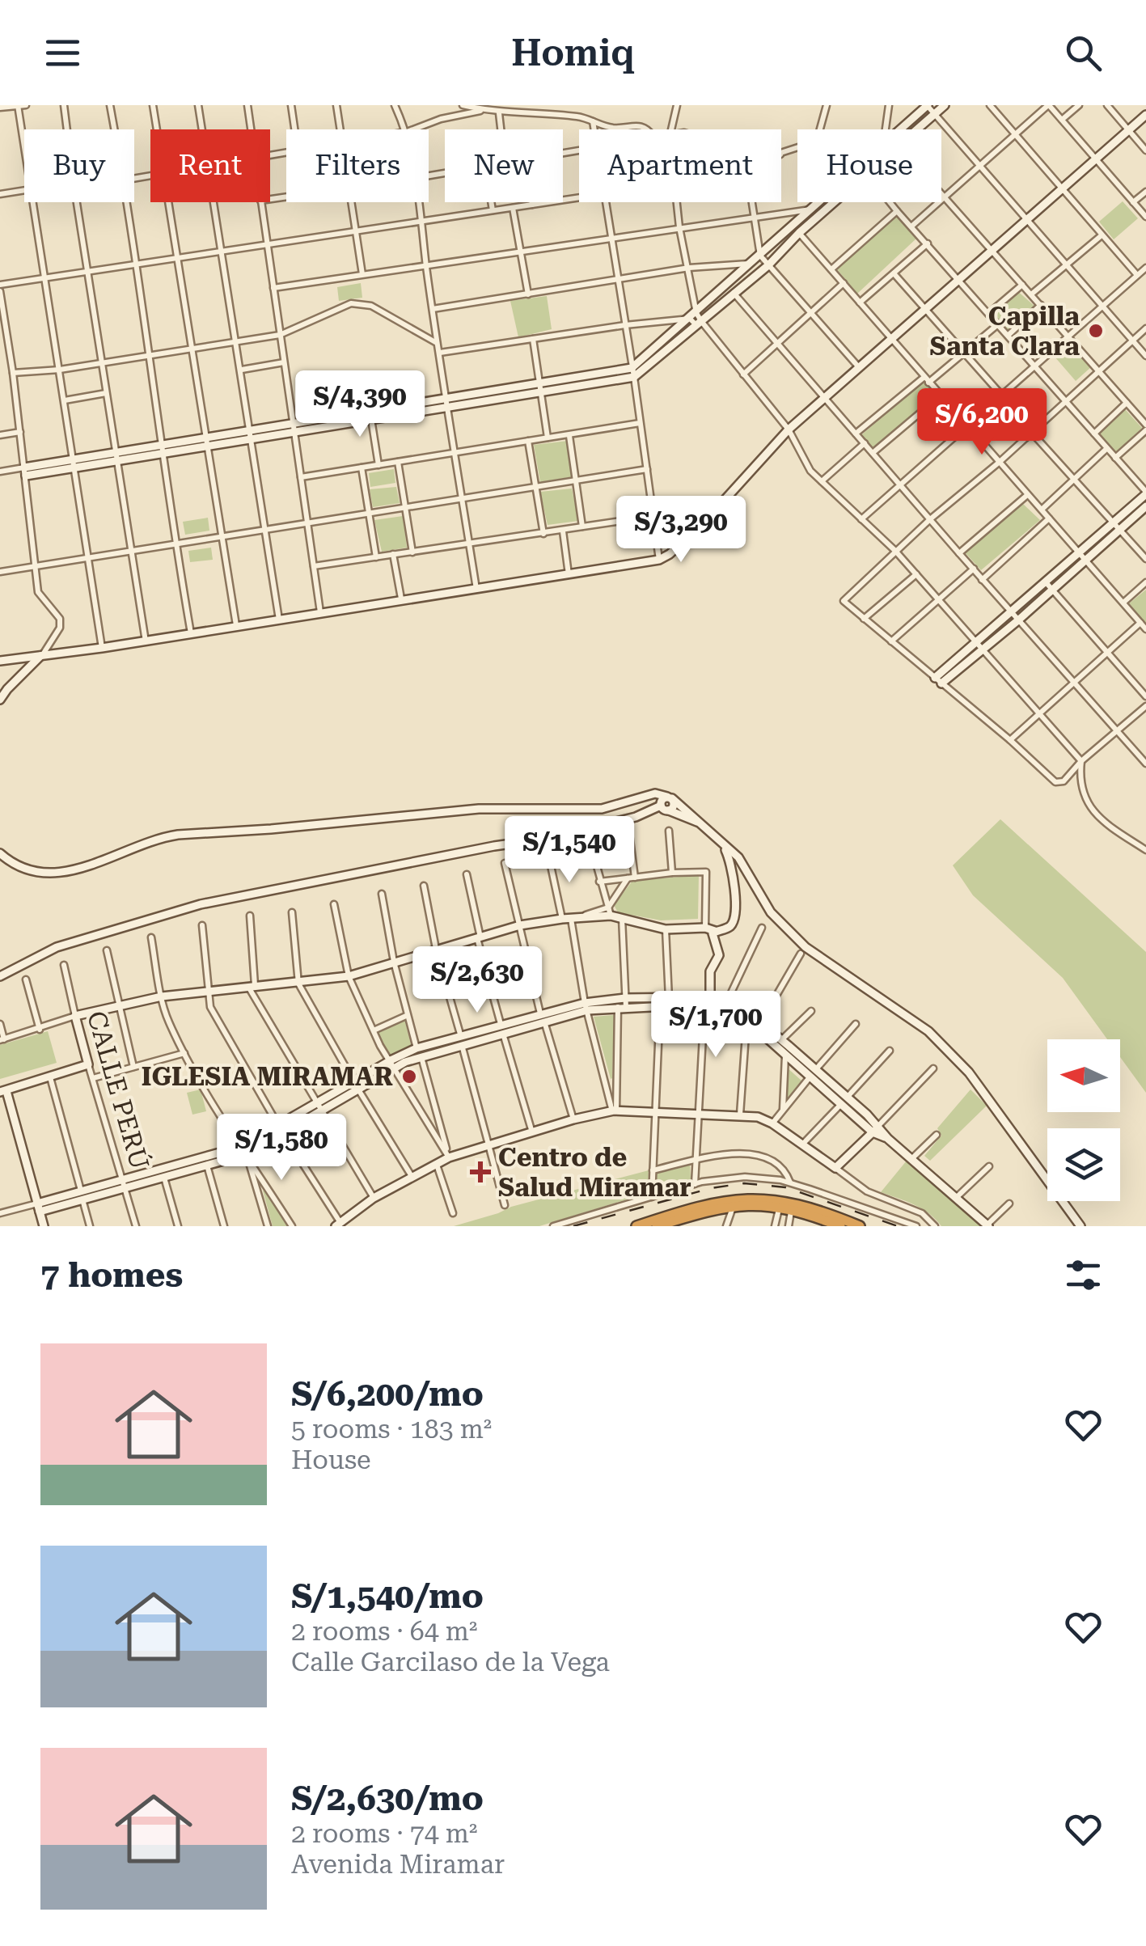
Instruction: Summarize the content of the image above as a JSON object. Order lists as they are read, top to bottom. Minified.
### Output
{"streets":{"main road":["CALLE PERÚ"]},"places":{"other":["Capilla Santa Clara","IGLESIA MIRAMAR"],"health":["Centro de Salud Miramar"]},"north":"left","page":{"header":"Homiq","chip":["Buy","Rent","Filters","New","Apartment","House"],"price":["S/4,390","S/6,200","S/3,290","S/1,540","S/2,630","S/1,700","S/1,580"],"heading":"7 homes","list":[{"name":"S/6,200/mo","note":"5 rooms · 183 m² · House"},{"name":"S/1,540/mo","note":"2 rooms · 64 m² · Calle Garcilaso de la Vega"},{"name":"S/2,630/mo","note":"2 rooms · 74 m² · Avenida Miramar"}]}}
